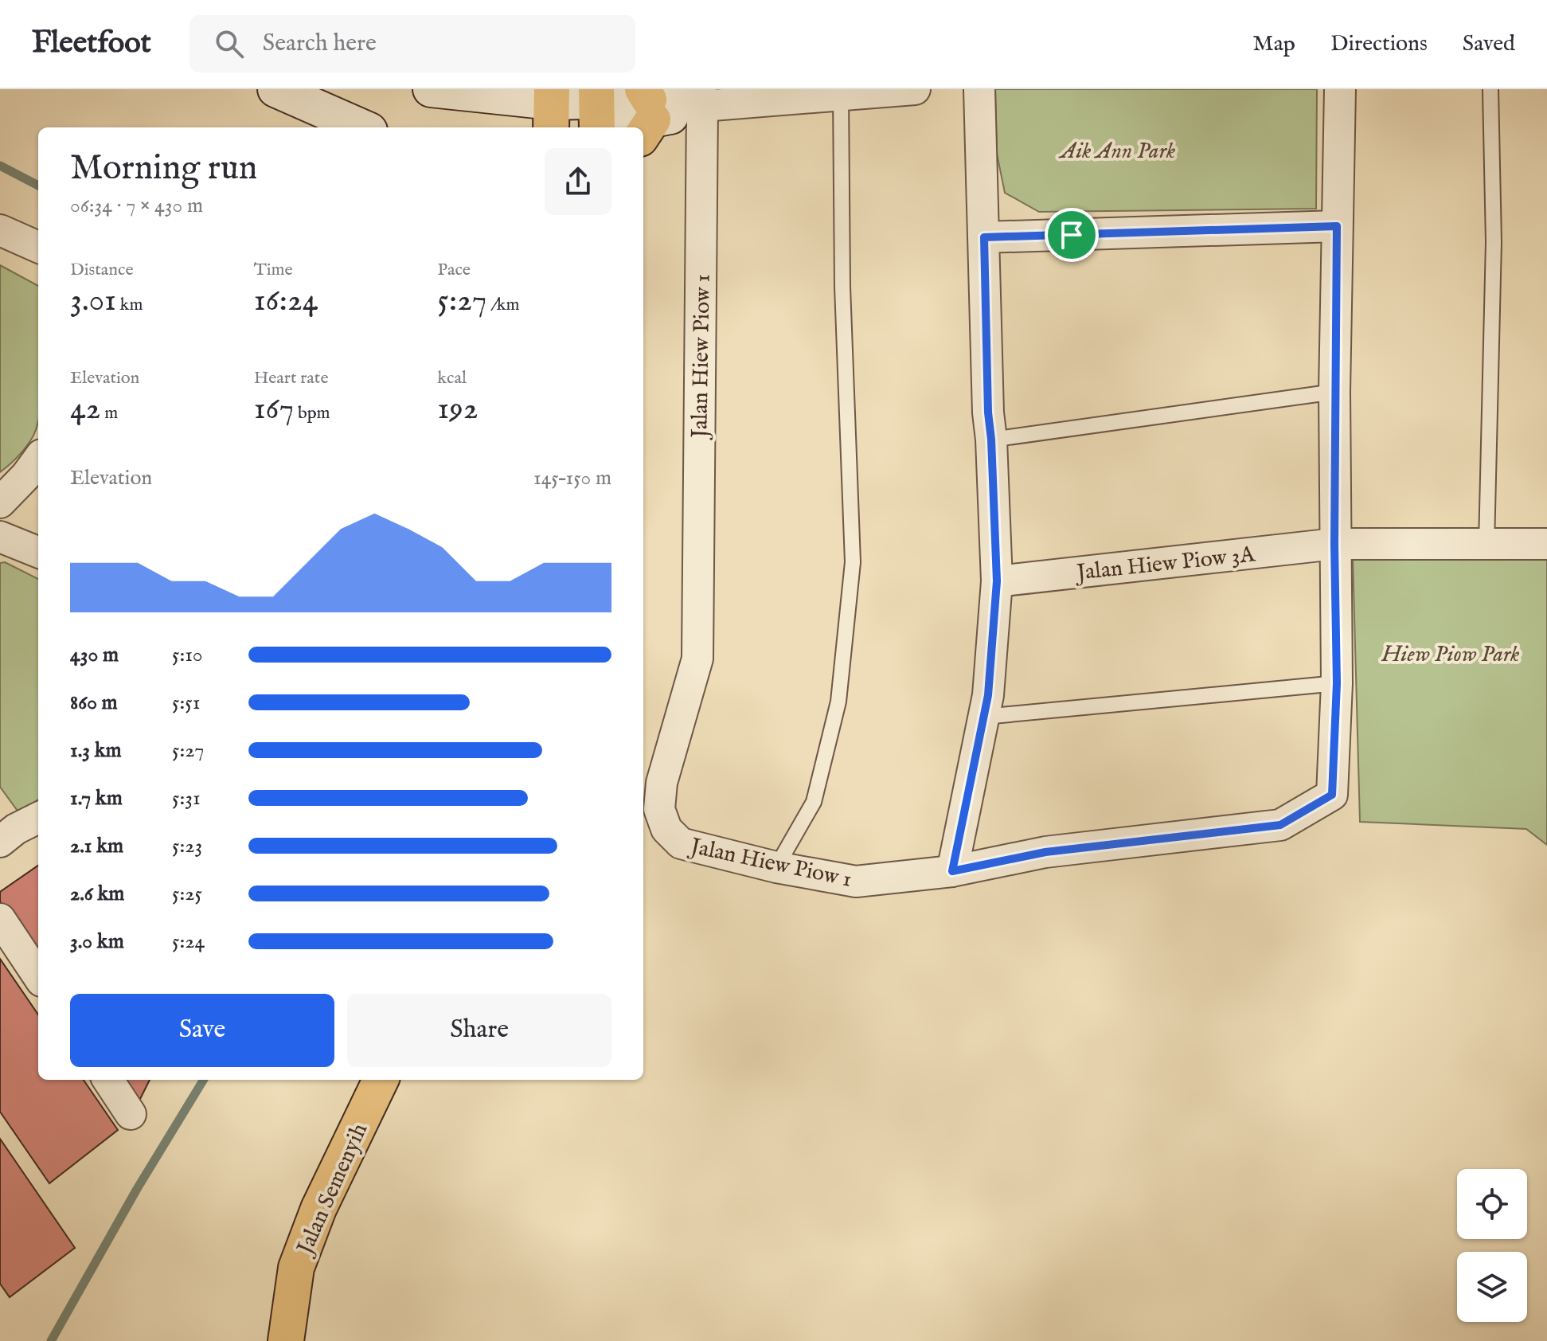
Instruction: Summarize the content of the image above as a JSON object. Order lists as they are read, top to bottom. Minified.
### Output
{"streets":{"main road":["Jalan Semenyih"],"street":["Jalan Hiew Piow 1","Jalan Hiew Piow 3A"]},"parks":["Aik Ann Park","Hiew Piow Park"],"page":{"header":"Fleetfoot","search":"Search here","nav":["Map","Directions","Saved"],"heading":["Morning run","06:34 · 7 × 430 m"],"stats":[["Distance","3.01 km"],["Time","16:24"],["Pace","5:27 /km"],["Elevation","42 m"],["Heart rate","167 bpm"],["kcal","192"]],"chart":["Elevation","145–150 m"],"list":[{"name":"430 m","note":"5:10"},{"name":"860 m","note":"5:51"},{"name":"1.3 km","note":"5:27"},{"name":"1.7 km","note":"5:31"},{"name":"2.1 km","note":"5:23"},{"name":"2.6 km","note":"5:25"},{"name":"3.0 km","note":"5:24"}],"buttons":["Save","Share"]}}
